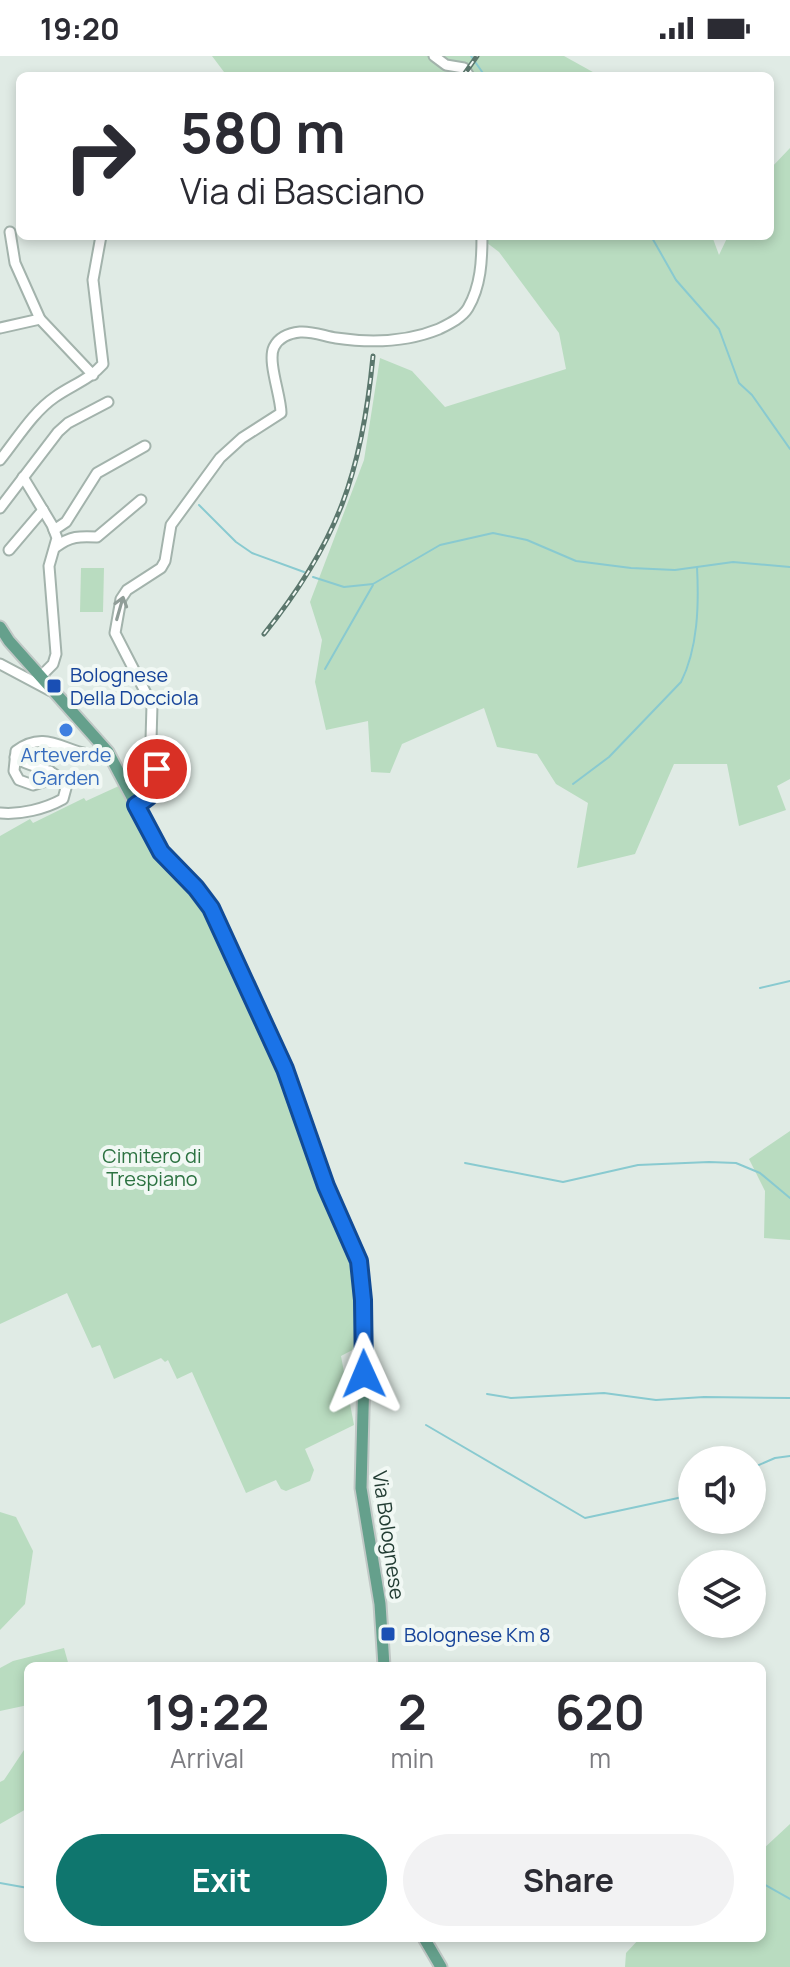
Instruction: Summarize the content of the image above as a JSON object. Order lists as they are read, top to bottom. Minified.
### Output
{"streets":{"main road":["Via Bolognese"]},"parks":["Cimitero di Trespiano"],"places":{"transit":["Bolognese Della Docciola","Bolognese Km 8"],"other":["Arteverde Garden"]},"page":{"status":"19:20","turn":["580 m","Via di Basciano"],"eta":["19:22","Arrival","2","min","620","m"],"buttons":["Exit","Share"]}}
